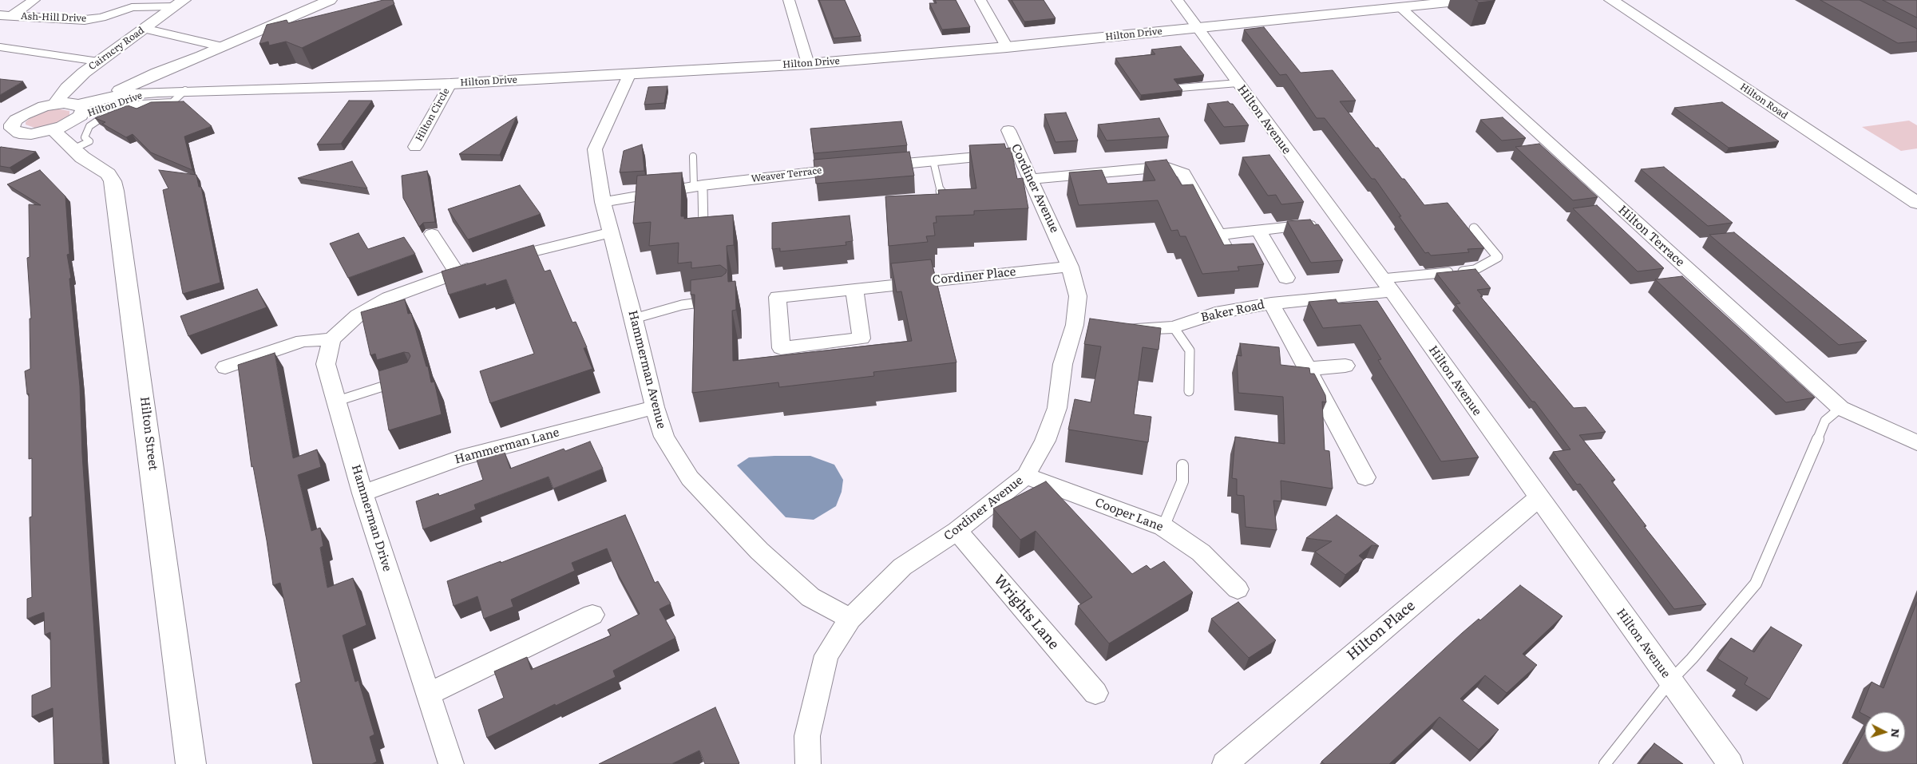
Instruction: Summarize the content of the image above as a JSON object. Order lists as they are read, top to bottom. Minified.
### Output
{"streets":{"street":["Ash-Hill Drive","Hilton Drive","Cairncry Road","Hilton Road","Hilton Circle","Hilton Avenue","Weaver Terrace","Cordiner Avenue","Hilton Terrace","Cordiner Place","Baker Road","Hammerman Avenue","Hilton Street","Hammerman Lane","Cooper Lane","Hammerman Drive","Wrights Lane","Hilton Place"]},"crossings":[["Ash-Hill Drive","Cairncry Road"],["Hilton Drive","Hilton Circle"],["Hilton Drive","Hilton Avenue"],["Hilton Drive","Hilton Terrace"],["Hilton Drive","Hammerman Avenue"],["Hilton Avenue","Baker Road"],["Hilton Avenue","Hilton Place"],["Weaver Terrace","Hammerman Avenue"],["Cordiner Avenue","Cordiner Place"],["Cordiner Avenue","Hammerman Avenue"],["Cordiner Avenue","Cooper Lane"],["Cordiner Avenue","Wrights Lane"],["Hammerman Avenue","Hammerman Lane"],["Hammerman Lane","Hammerman Drive"]],"north":"right"}
